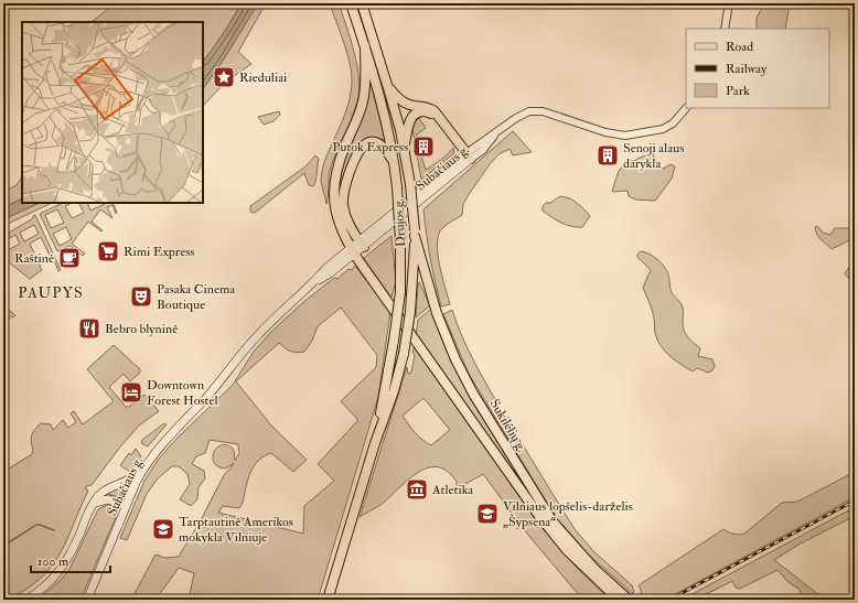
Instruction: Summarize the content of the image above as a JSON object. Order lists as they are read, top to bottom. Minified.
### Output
{"streets":{"main road":["Subačiaus g.","Drujos g.","Sukilėlių g."]},"crossings":[["Drujos g.","Sukilėlių g."]],"districts":["PAUPYS"],"places":{"place":["Rieduliai"],"building":["Putok Express","Senoji alaus darykla"],"supermarket":["Rimi Express"],"cafe":["Raštinė"],"theatre":["Pasaka Cinema Boutique"],"restaurant":["Bebro blyninė"],"hotel":["Downtown Forest Hostel"],"museum":["Atletika"],"school or university":["Vilniaus lopšelis-darželis „Šypsena“","Tarptautinė Amerikos mokykla Vilniuje"]},"legend":["Road","Railway","Park"],"scale_bar":"100 m"}
